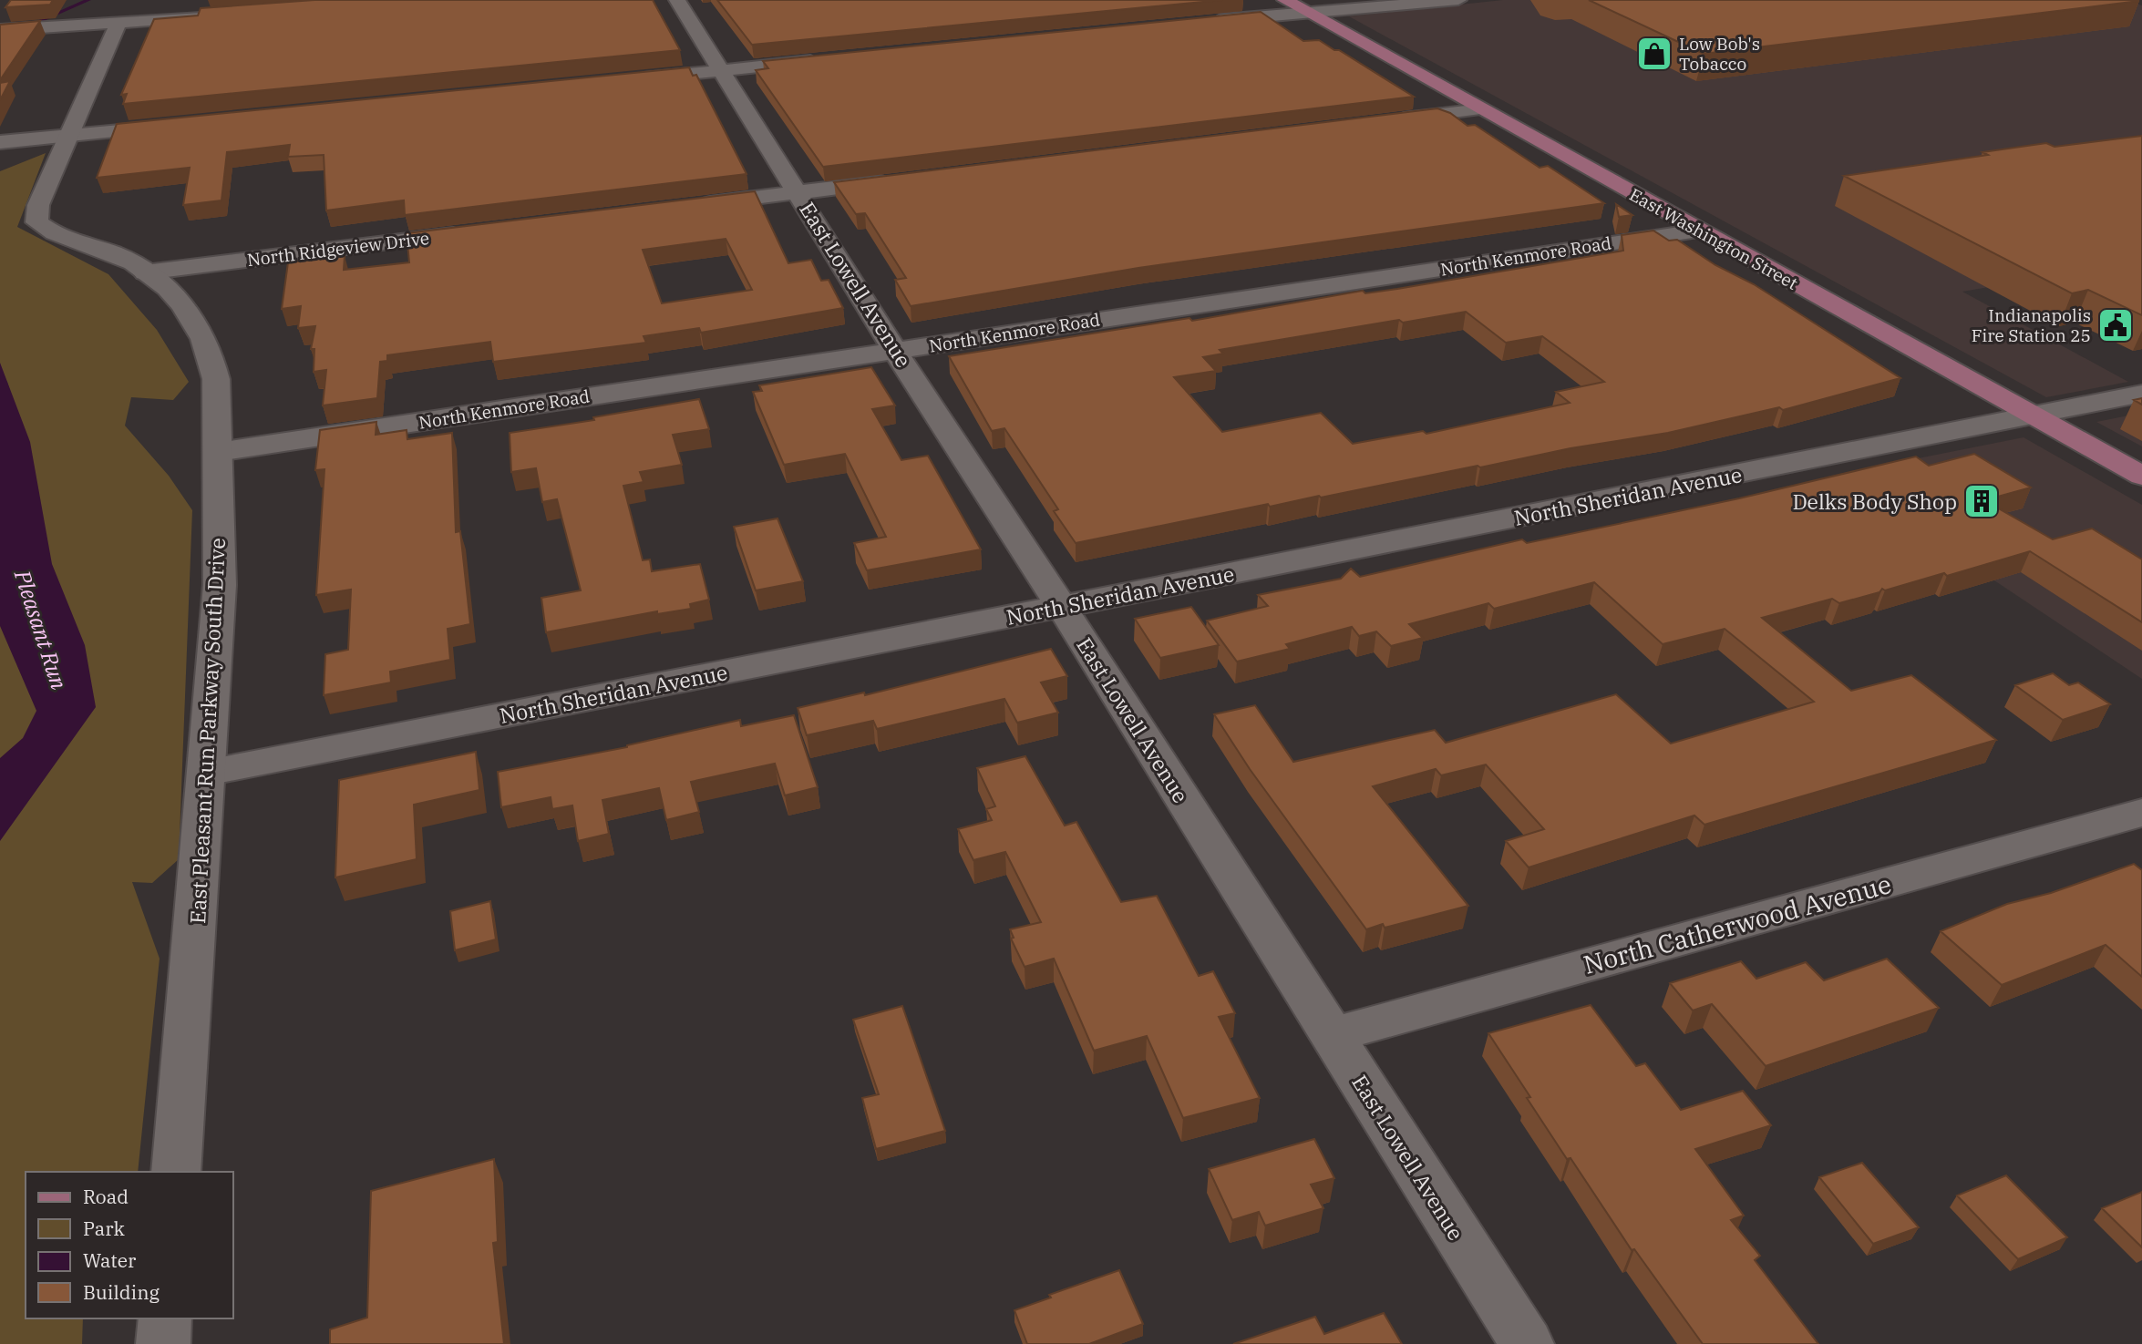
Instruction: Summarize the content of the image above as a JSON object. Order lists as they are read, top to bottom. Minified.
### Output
{"streets":{"main road":["East Washington Street"],"street":["North Ridgeview Drive","North Kenmore Road","East Lowell Avenue","North Sheridan Avenue","East Pleasant Run Parkway South Drive","North Catherwood Avenue"]},"crossings":[["East Washington Street","North Kenmore Road"],["East Washington Street","North Sheridan Avenue"],["North Ridgeview Drive","East Pleasant Run Parkway South Drive"],["North Kenmore Road","East Lowell Avenue"],["North Kenmore Road","East Pleasant Run Parkway South Drive"],["East Lowell Avenue","North Sheridan Avenue"],["East Lowell Avenue","North Catherwood Avenue"],["North Sheridan Avenue","East Pleasant Run Parkway South Drive"]],"water":["Pleasant Run"],"places":{"shop":["Low Bob's Tobacco"],"public building":["Indianapolis Fire Station 25"],"building":["Delks Body Shop"]},"legend":["Road","Park","Water","Building"]}
